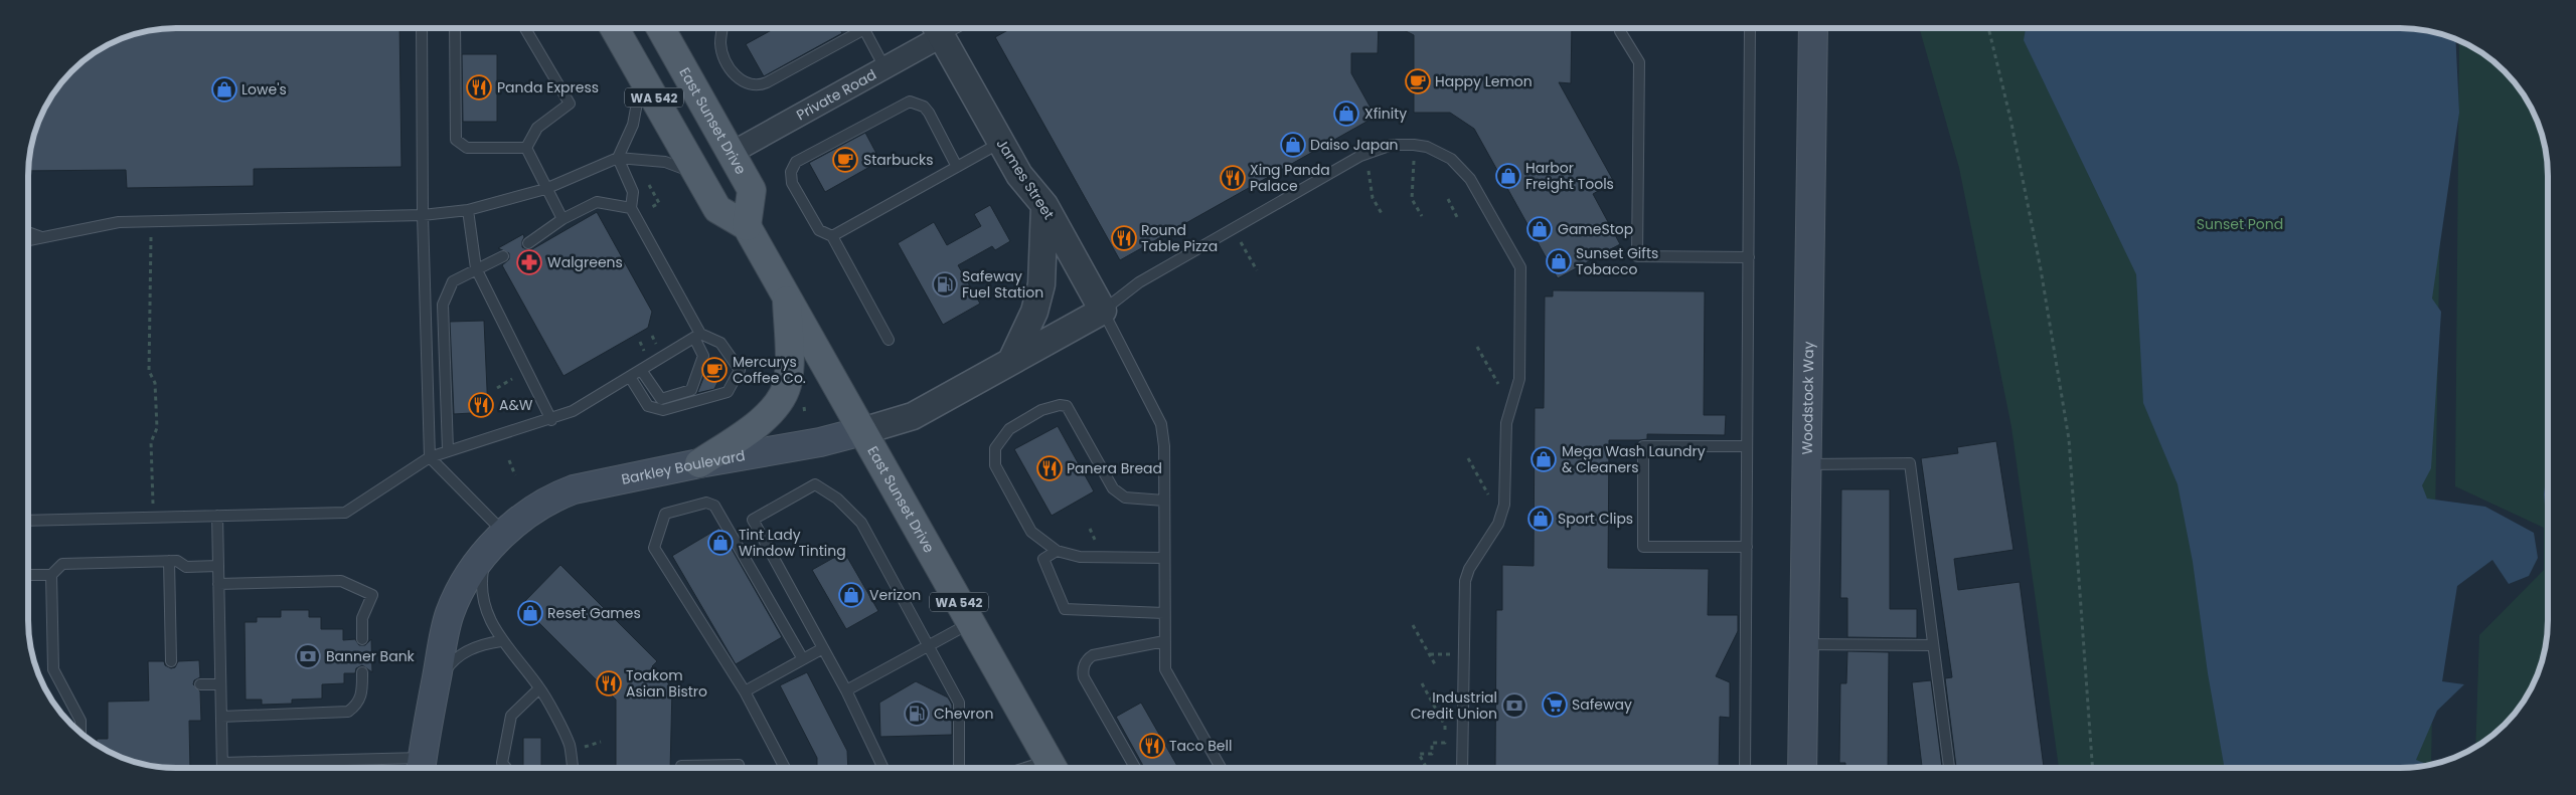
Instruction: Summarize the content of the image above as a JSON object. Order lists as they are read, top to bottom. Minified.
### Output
{"streets":{"main road":["WA 542","East Sunset Drive","Woodstock Way","Barkley Boulevard"],"street":["Private Road","James Street"]},"crossings":[["Private Road","East Sunset Drive"],["Private Road","James Street"],["East Sunset Drive","Barkley Boulevard"],["James Street","Barkley Boulevard"]],"parks":["Sunset Pond"],"places":{"cafe":["Happy Lemon","Starbucks","Mercurys Coffee Co."],"restaurant":["Panda Express","Xing Panda Palace","Round Table Pizza","A&W","Panera Bread","Toakom Asian Bistro","Taco Bell"],"shop":["Lowe's","Xfinity","Daiso Japan","Harbor Freight Tools","GameStop","Sunset Gifts Tobacco","Mega Wash Laundry & Cleaners","Sport Clips","Tint Lady Window Tinting","Verizon","Reset Games"],"pharmacy":["Walgreens"],"fuel station":["Safeway Fuel Station","Chevron"],"bank":["Banner Bank","Industrial Credit Union"],"supermarket":["Safeway"]}}
